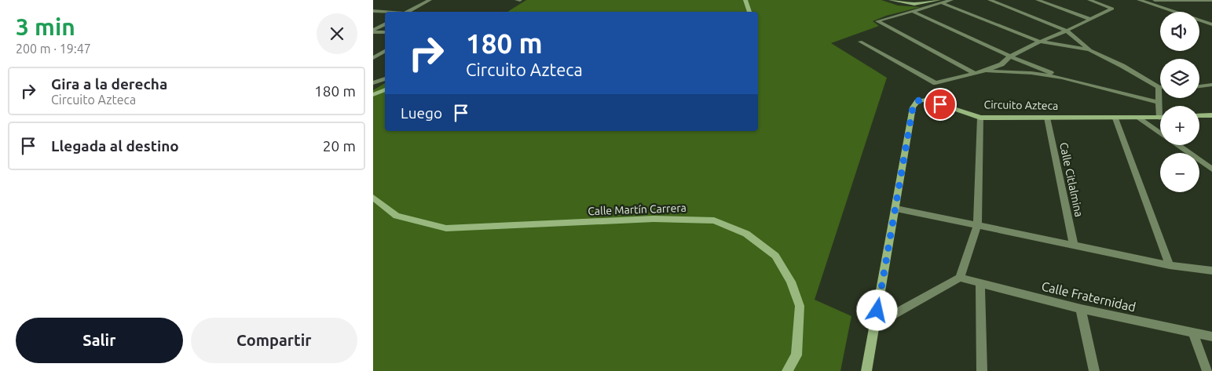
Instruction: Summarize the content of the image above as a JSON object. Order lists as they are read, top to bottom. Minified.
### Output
{"streets":{"street":["Circuito Azteca","Calle Citlalmina","Calle Martín Carrera","Calle Fraternidad"]},"crossings":[["Circuito Azteca","Calle Citlalmina"]],"page":{"heading":["3 min","200 m · 19:47"],"map_buttons":["+","−"],"turn":["180 m","Circuito Azteca"],"list":[{"name":"Gira a la derecha","note":"Circuito Azteca","value":"180 m"},{"name":"Llegada al destino","value":"20 m"}],"then":"Luego","buttons":["Salir","Compartir"]}}
